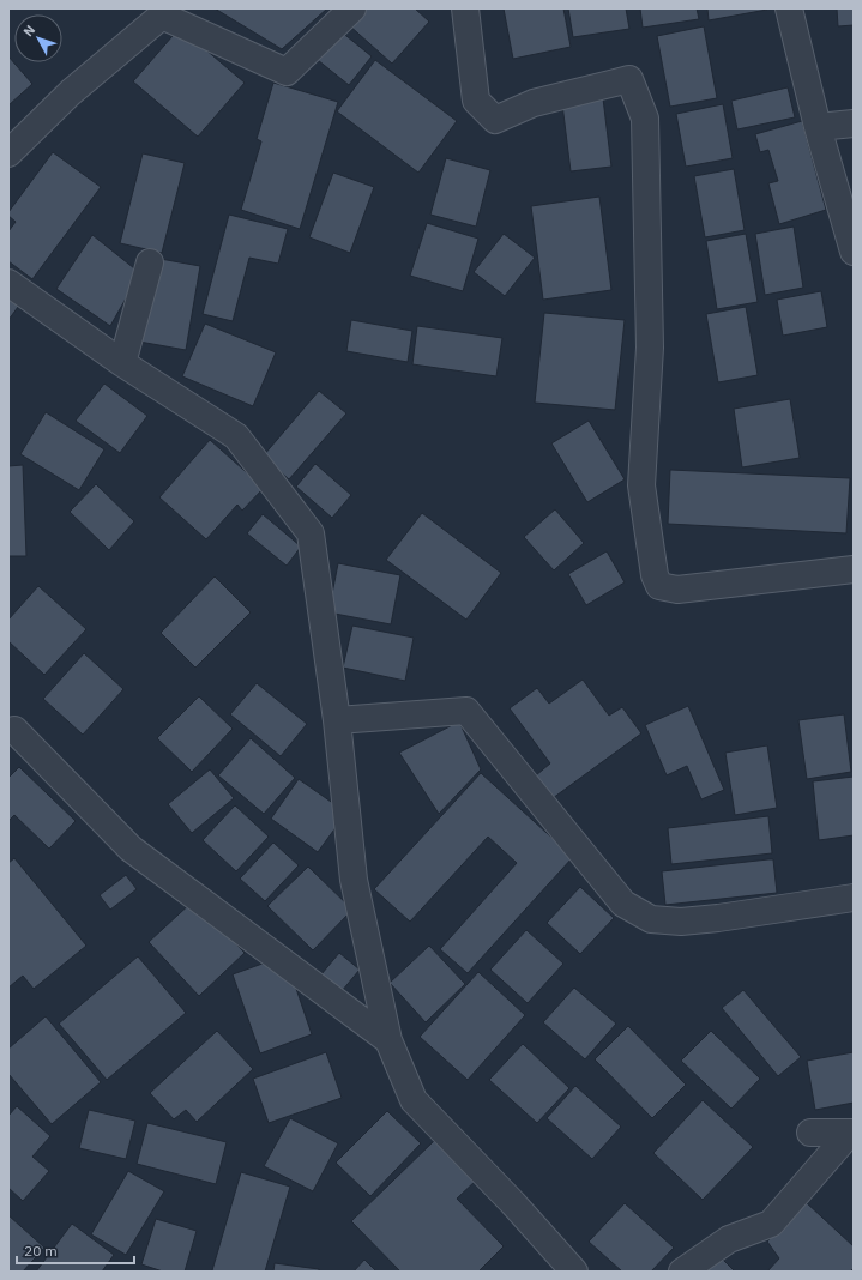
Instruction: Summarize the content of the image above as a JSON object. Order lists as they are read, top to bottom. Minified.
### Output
{"scale_bar":"20 m","north":"top left"}
